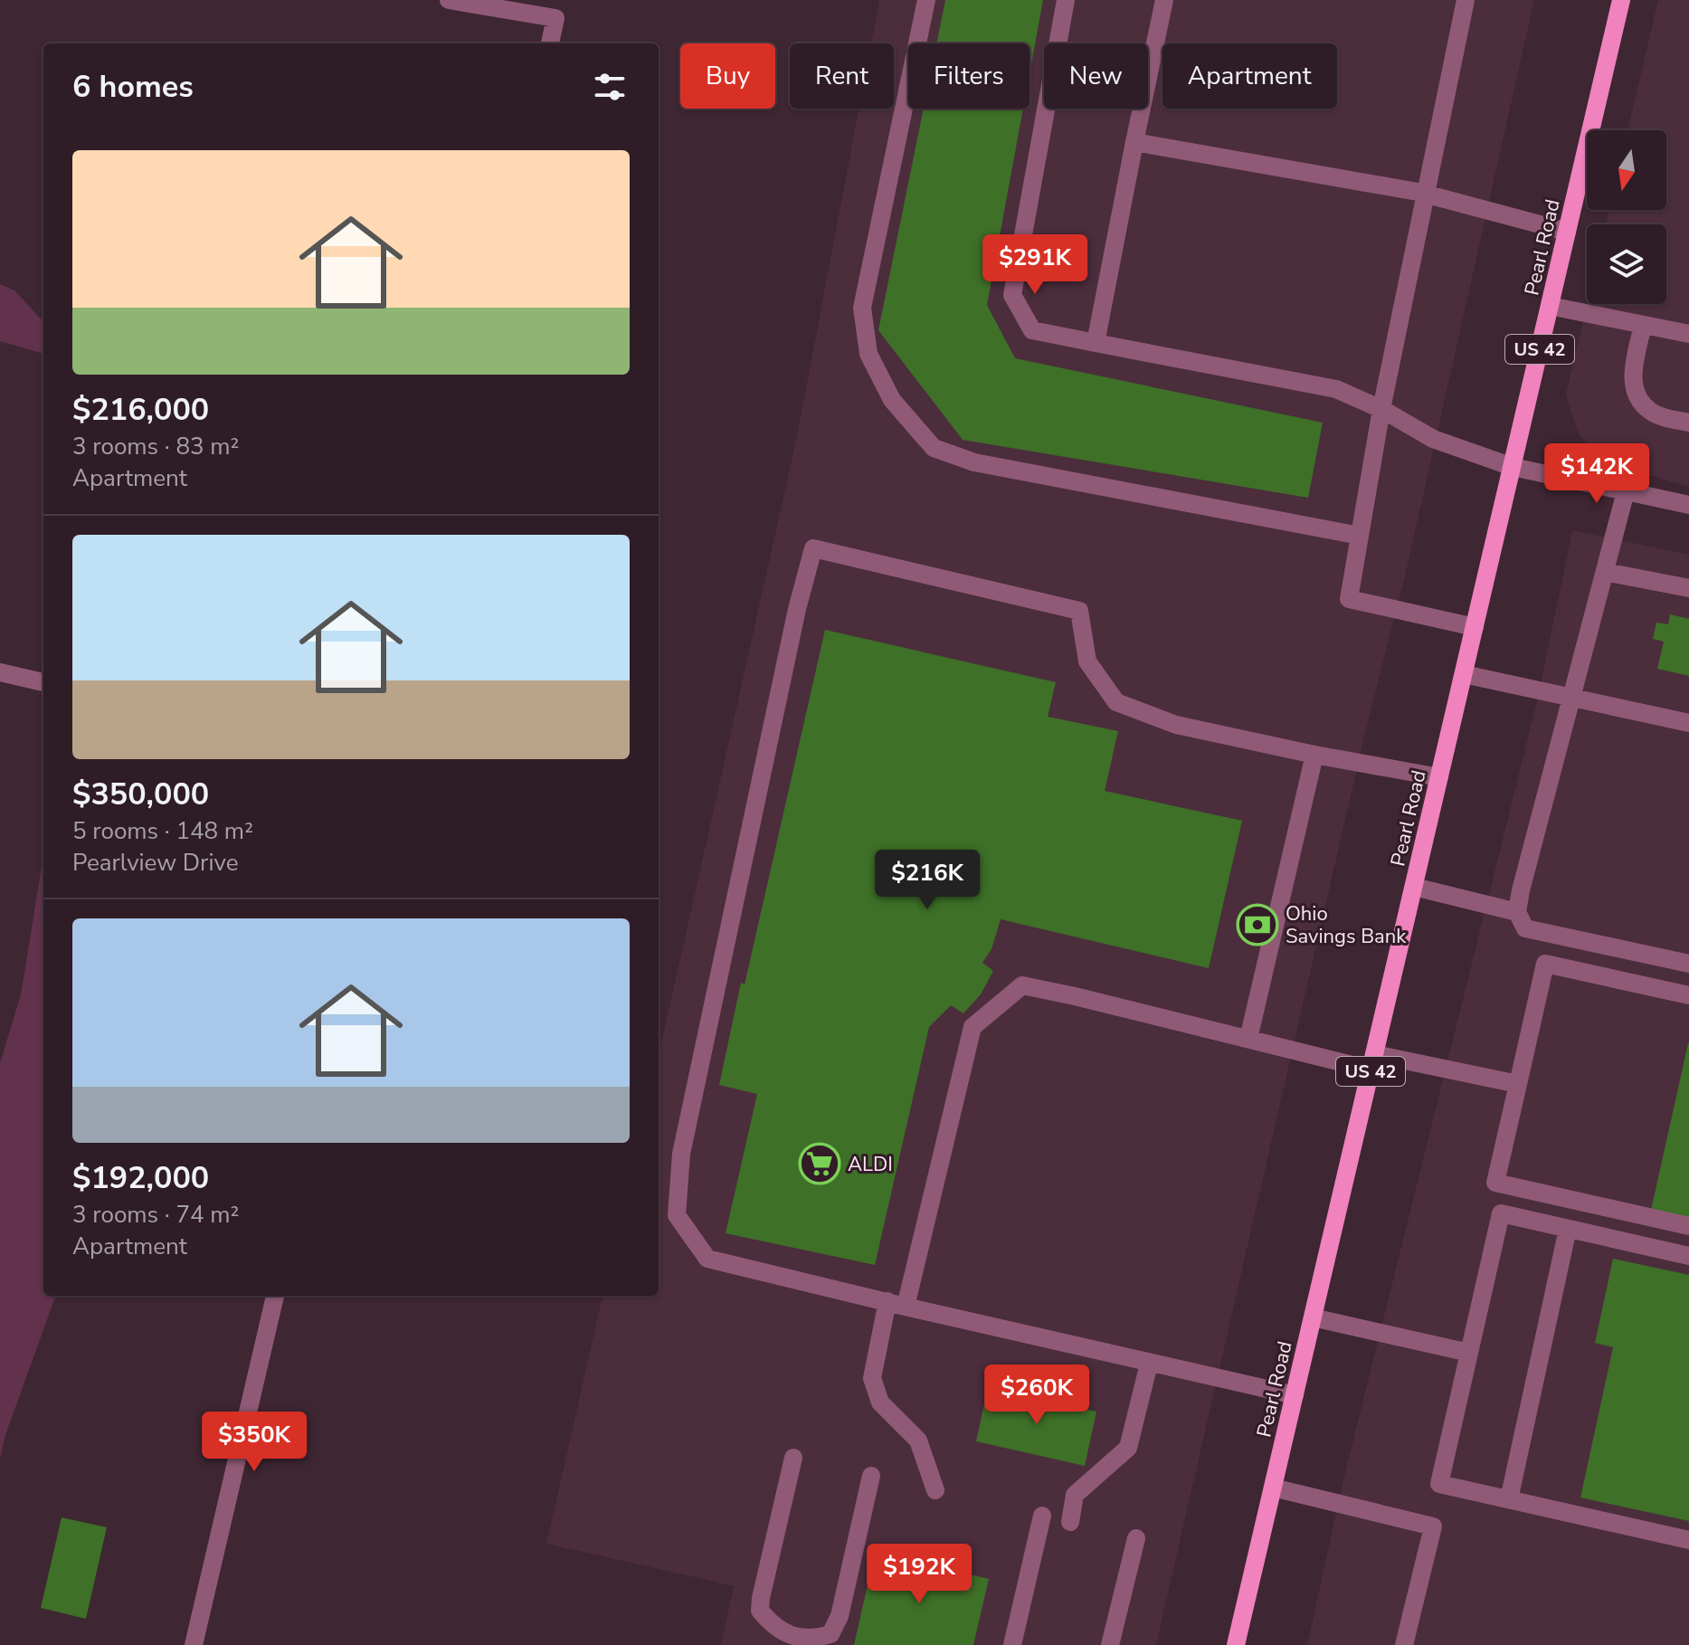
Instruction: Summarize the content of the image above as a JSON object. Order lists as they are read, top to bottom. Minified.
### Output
{"streets":{"main road":["Pearl Road","US 42"]},"places":{"bank":["Ohio Savings Bank"],"supermarket":["ALDI"]},"north":"bottom","page":{"chip":["Buy","Rent","Filters","New","Apartment"],"heading":"6 homes","list":[{"name":"$216,000","note":"3 rooms · 83 m² · Apartment"},{"name":"$350,000","note":"5 rooms · 148 m² · Pearlview Drive"},{"name":"$192,000","note":"3 rooms · 74 m² · Apartment"}],"price":["$291K","$142K","$216K","$260K","$350K","$192K"]}}
